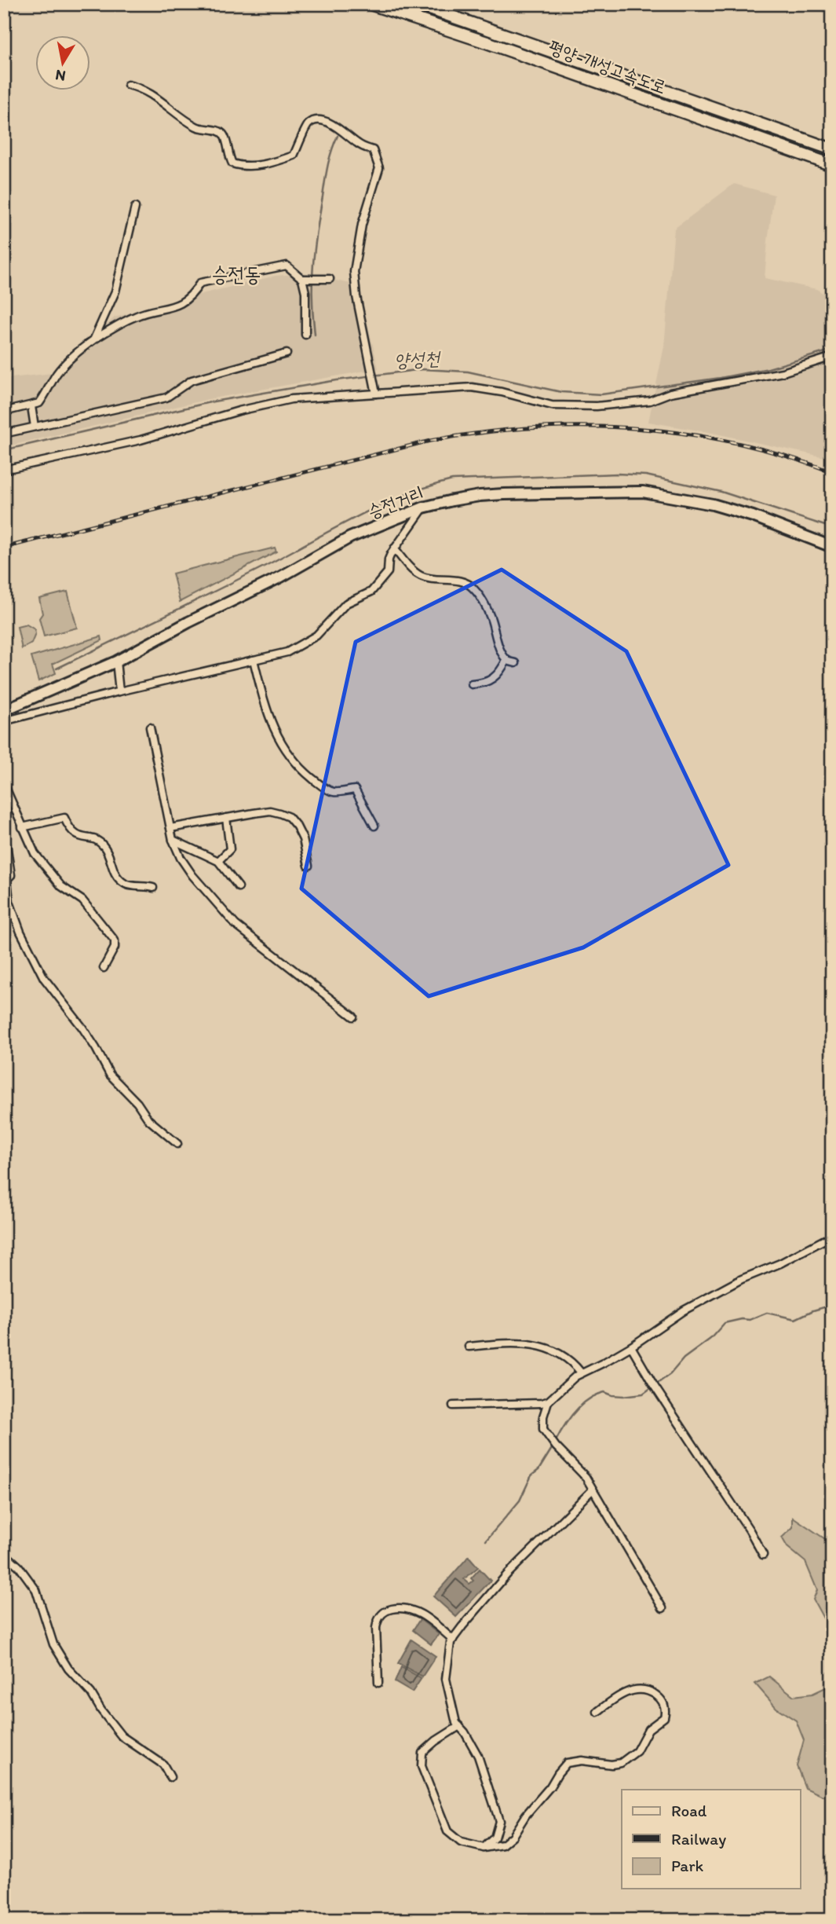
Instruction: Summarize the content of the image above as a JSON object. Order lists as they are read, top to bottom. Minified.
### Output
{"streets":{"highway":["평양-개성고속도로"],"main road":["승전거리"]},"districts":["승전동"],"water":["양성천"],"legend":["Road","Railway","Park"],"north":"bottom"}
